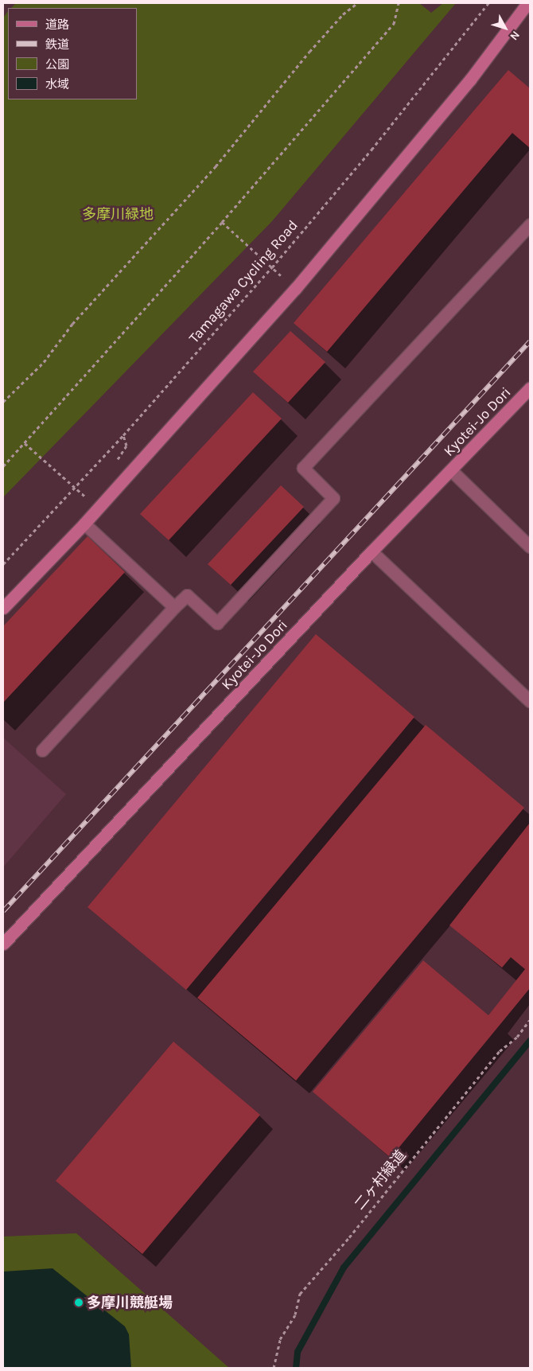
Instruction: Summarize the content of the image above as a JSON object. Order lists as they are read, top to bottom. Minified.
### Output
{"streets":{"street":["Kyotei-Jo Dori"],"path":["Tamagawa Cycling Road","二ヶ村緑道"]},"parks":["多摩川緑地"],"places":["多摩川競艇場"],"legend":["道路","鉄道","公園","水域"],"north":"bottom right"}
